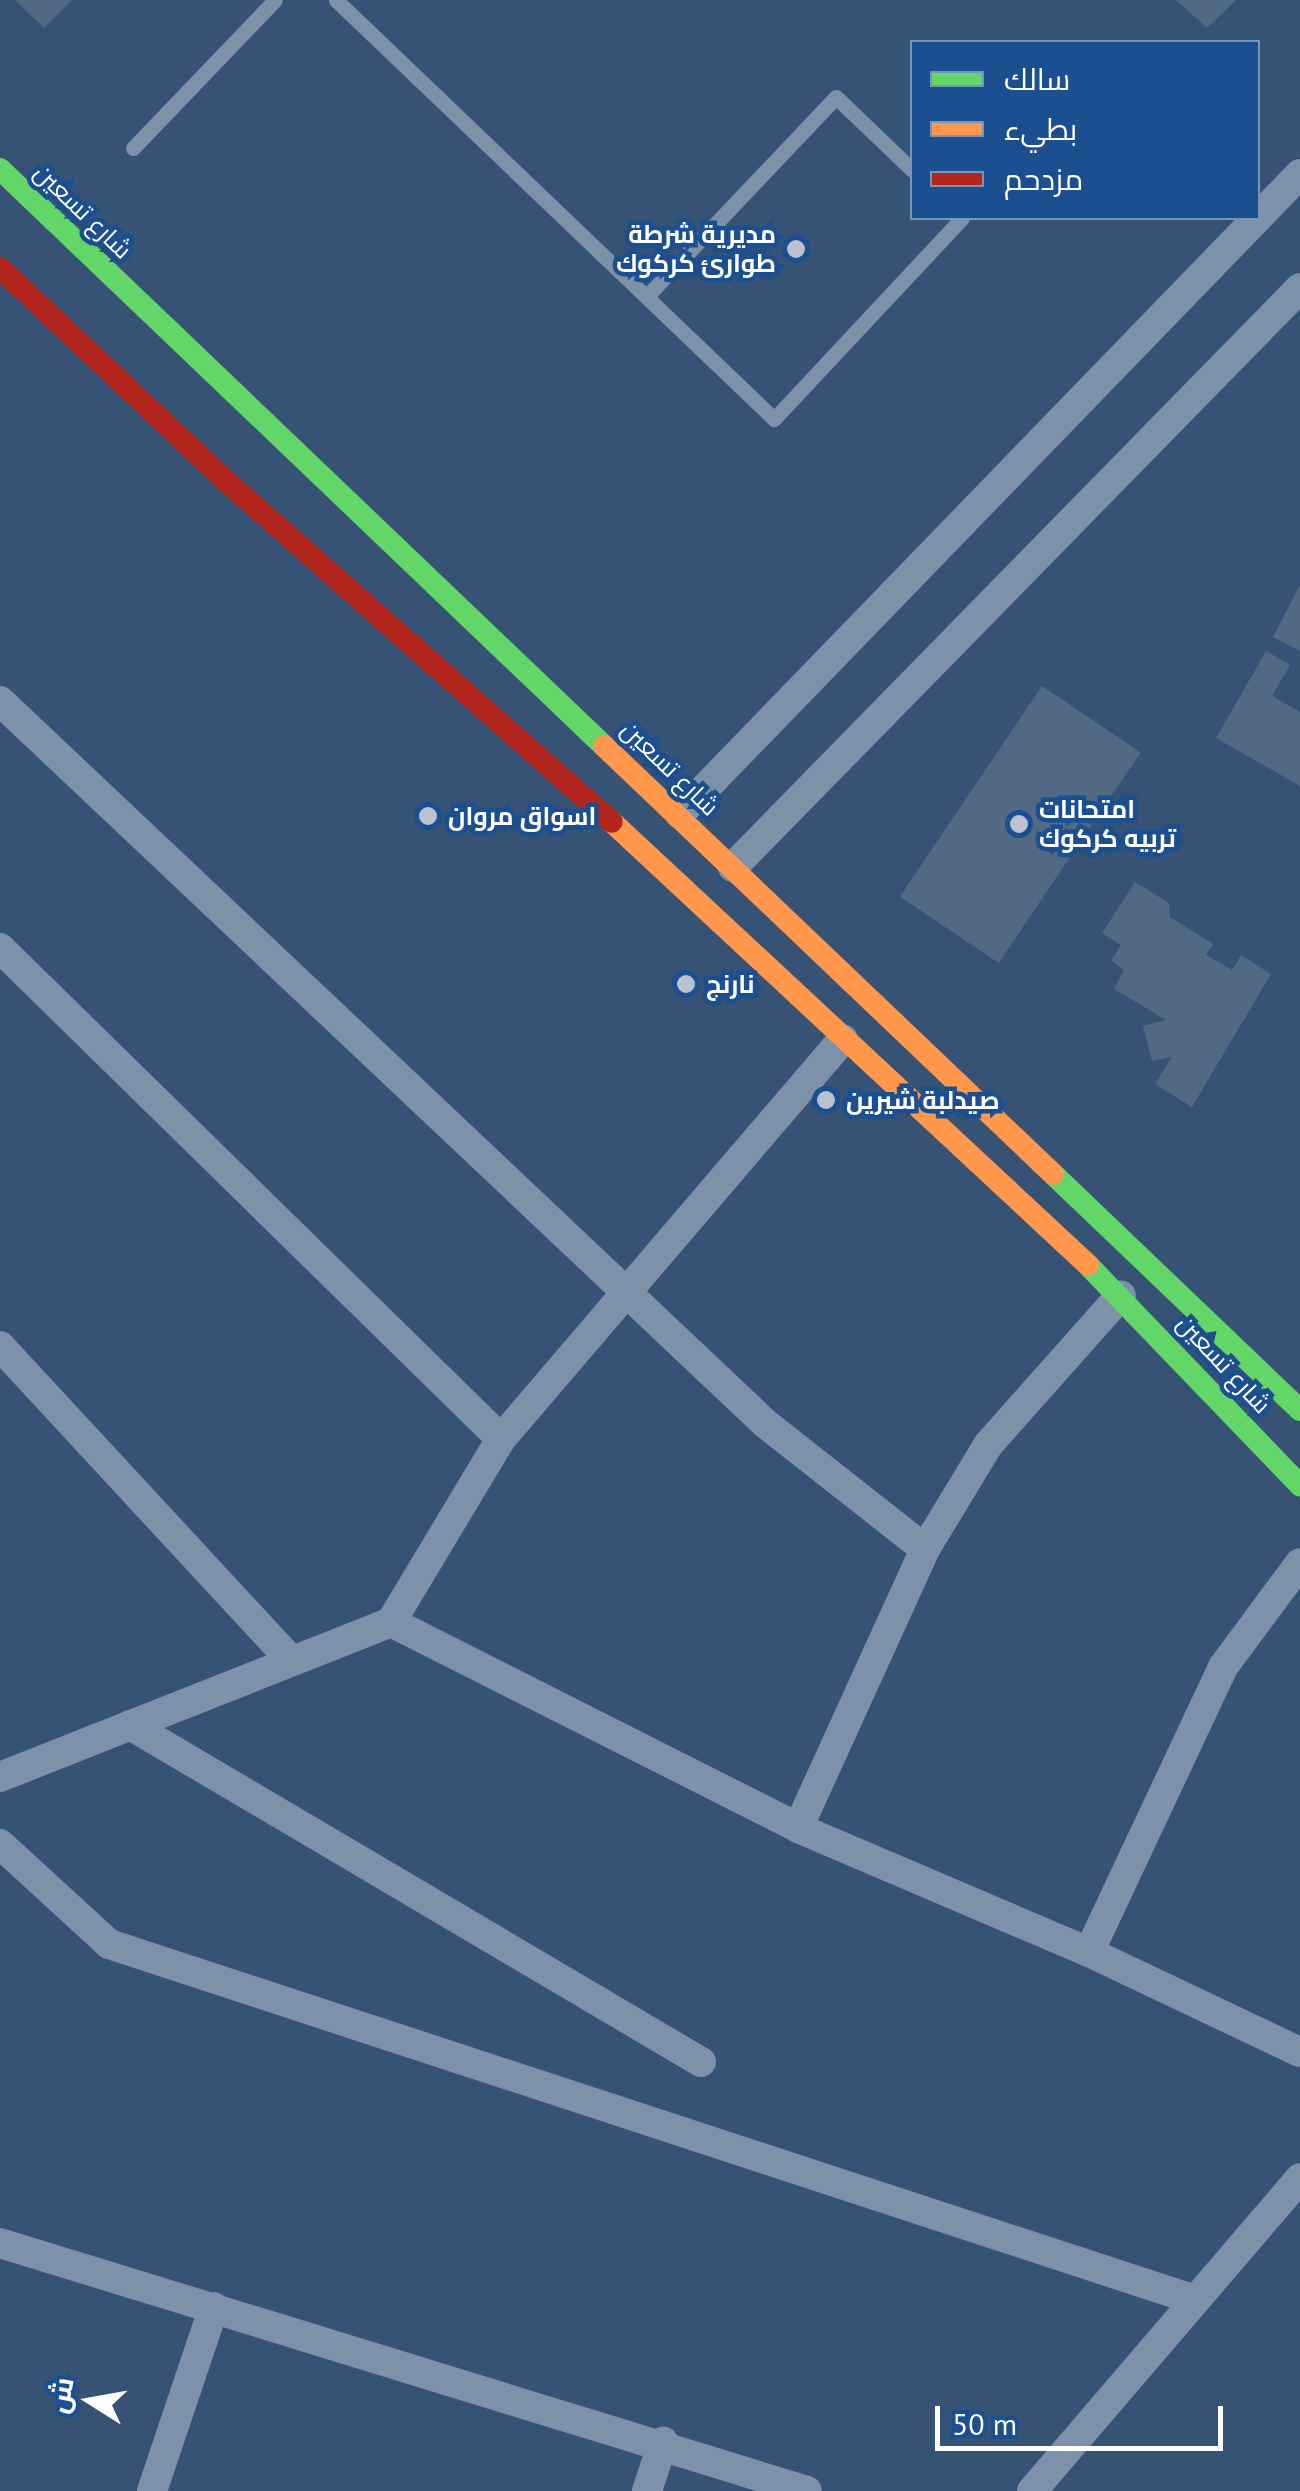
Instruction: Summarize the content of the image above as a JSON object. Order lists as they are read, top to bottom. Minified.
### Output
{"streets":{"main road":["شارع تسعين"]},"places":["مديرية شرطة طوارئ كركوك","اسواق مروان","امتحانات تربيه كركوك","نارنج","صيدلبة شيرين"],"legend":["سالك","بطيء","مزدحم"],"scale_bar":"50 m","north":"left"}
